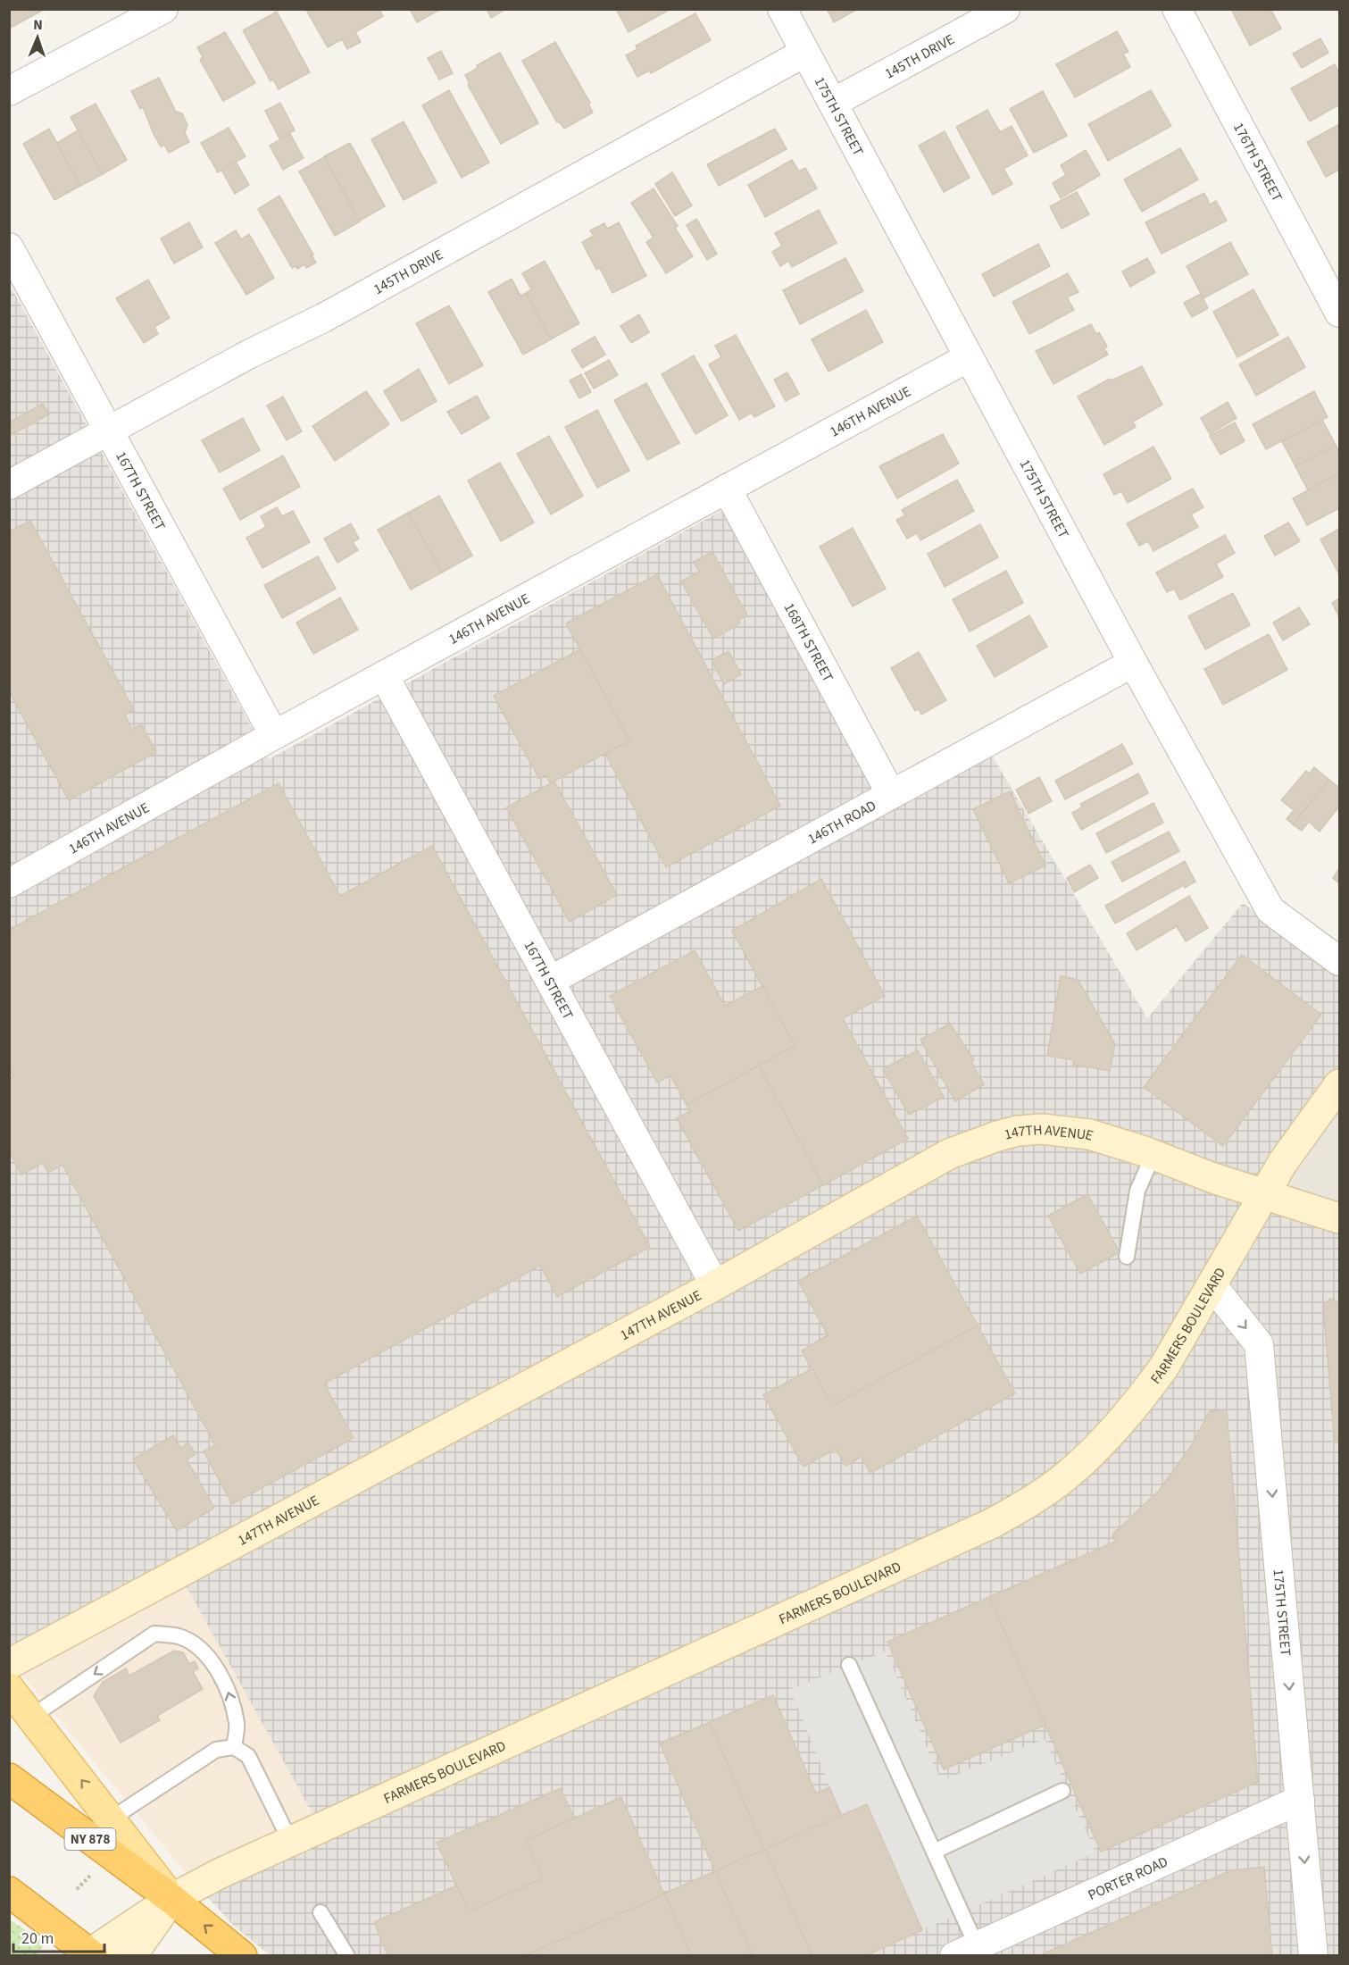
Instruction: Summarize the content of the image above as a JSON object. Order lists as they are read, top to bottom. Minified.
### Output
{"streets":{"highway":["NY 878"],"main road":["147TH AVENUE","FARMERS BOULEVARD"],"street":["145TH DRIVE","175TH STREET","176TH STREET","146TH AVENUE","167TH STREET","168TH STREET","146TH ROAD","PORTER ROAD"]},"crossings":[["145TH DRIVE","175TH STREET"],["145TH DRIVE","167TH STREET"],["175TH STREET","146TH AVENUE"],["175TH STREET","146TH ROAD"],["175TH STREET","FARMERS BOULEVARD"],["175TH STREET","PORTER ROAD"],["146TH AVENUE","167TH STREET"],["146TH AVENUE","168TH STREET"],["167TH STREET","146TH ROAD"],["167TH STREET","147TH AVENUE"],["168TH STREET","146TH ROAD"],["147TH AVENUE","FARMERS BOULEVARD"],["FARMERS BOULEVARD","NY 878"]],"one_way":["175TH STREET"],"scale_bar":"20 m","north":"top"}
